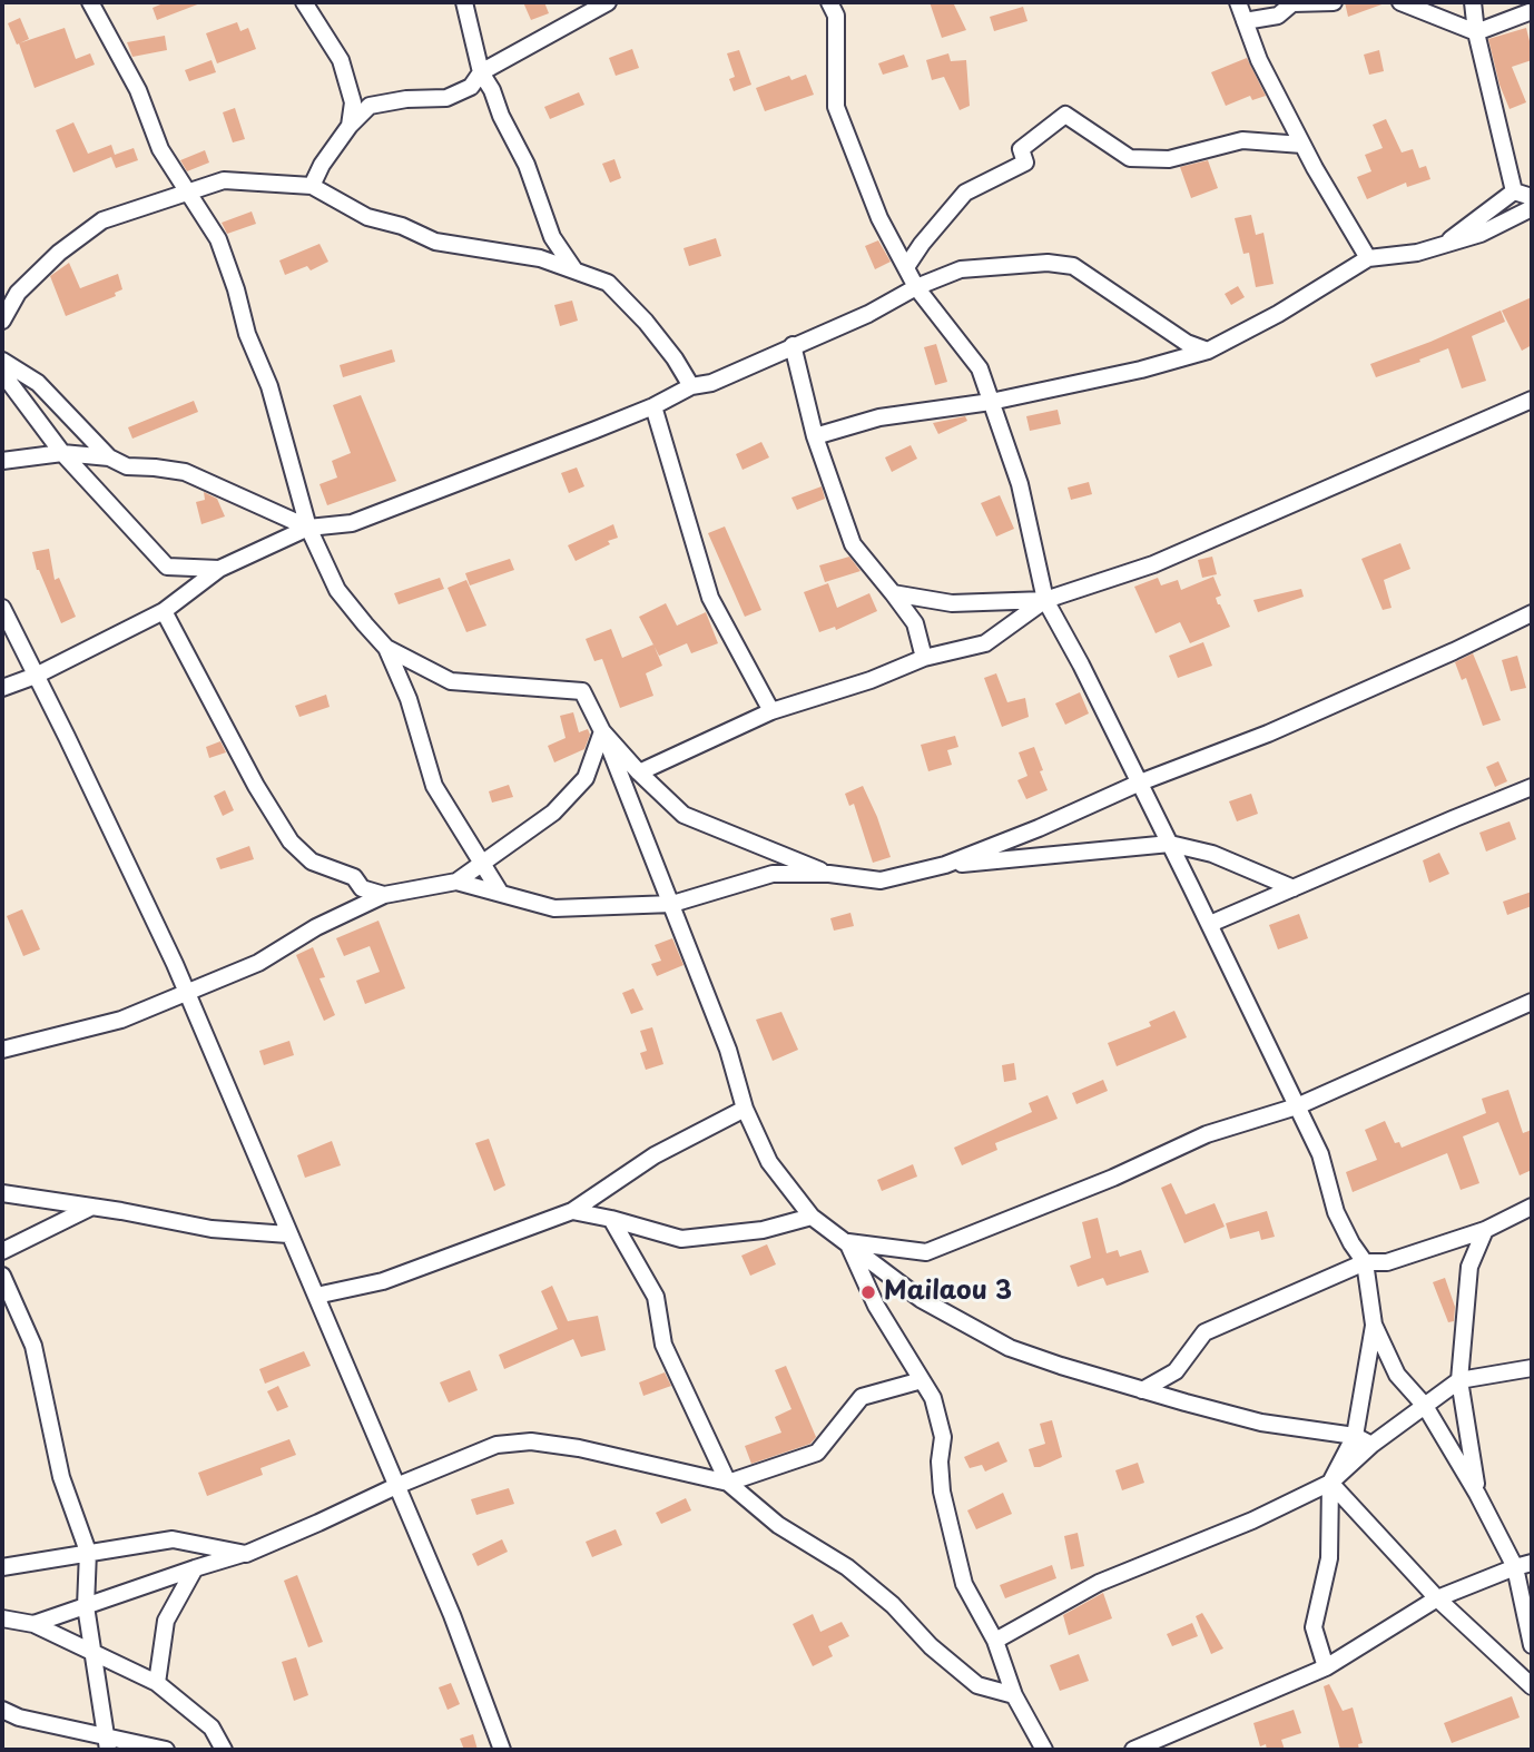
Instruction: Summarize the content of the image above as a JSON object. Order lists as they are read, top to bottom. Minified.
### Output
{"places":["Mailaou 3"]}
